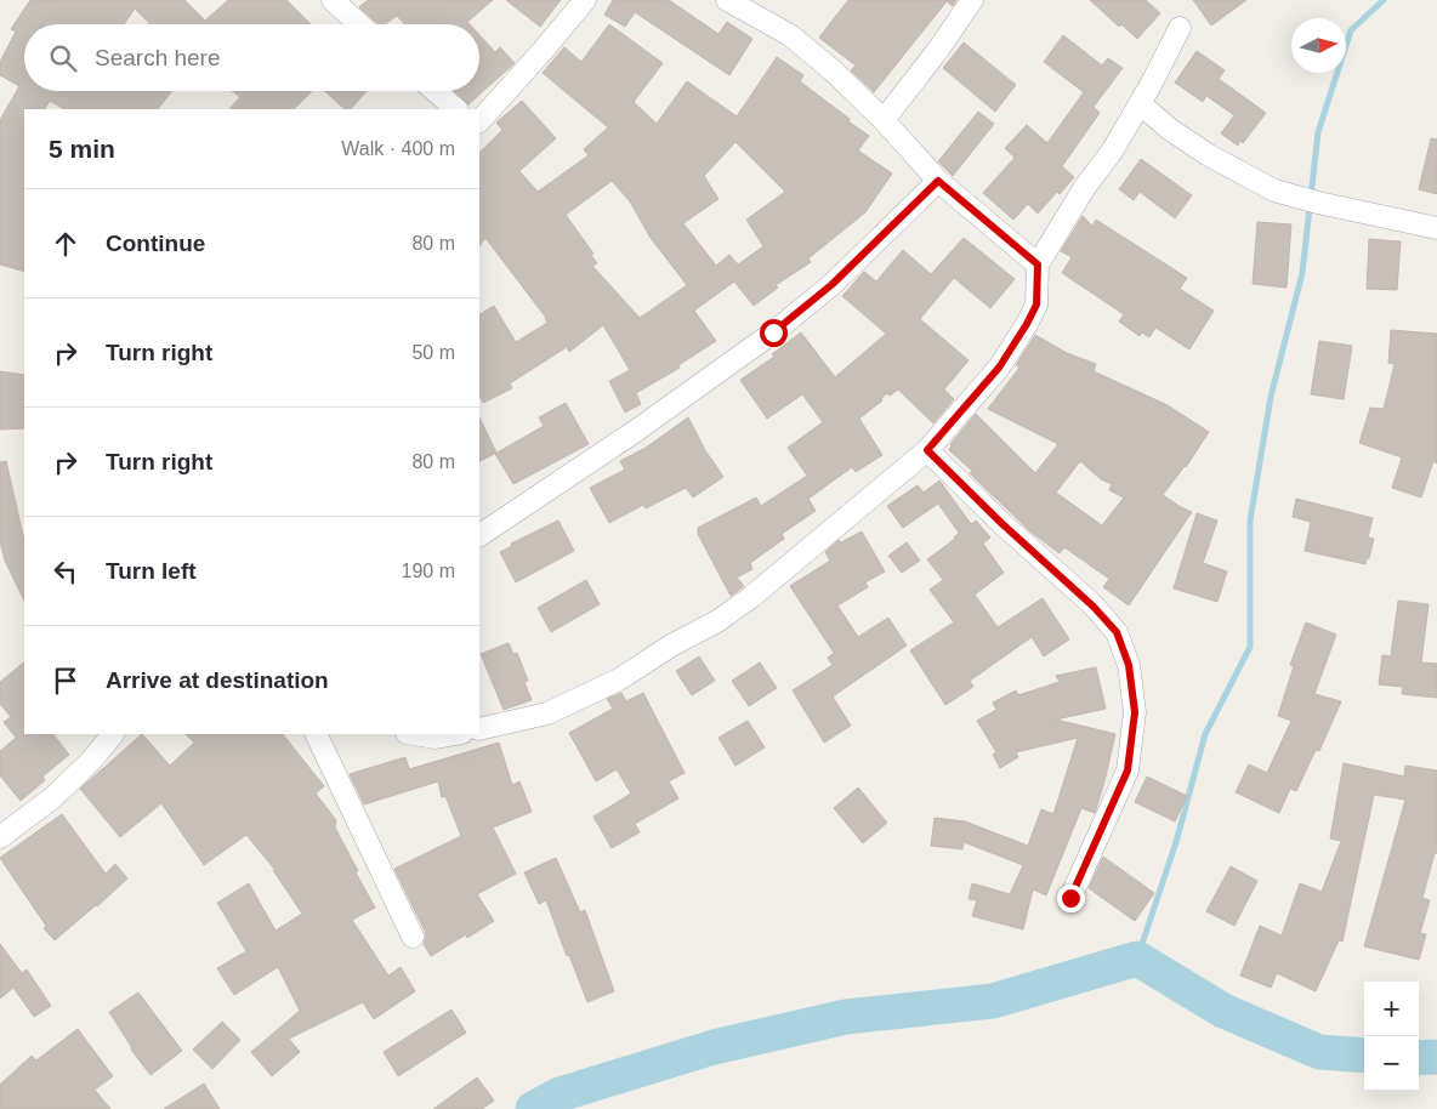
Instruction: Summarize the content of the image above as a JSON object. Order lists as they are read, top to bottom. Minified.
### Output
{"north":"right","page":{"search":"Search here","heading":["5 min","Walk · 400 m"],"list":[["Continue","80 m"],["Turn right","50 m"],["Turn right","80 m"],["Turn left","190 m"],"Arrive at destination"],"map_buttons":["+","−"]}}
